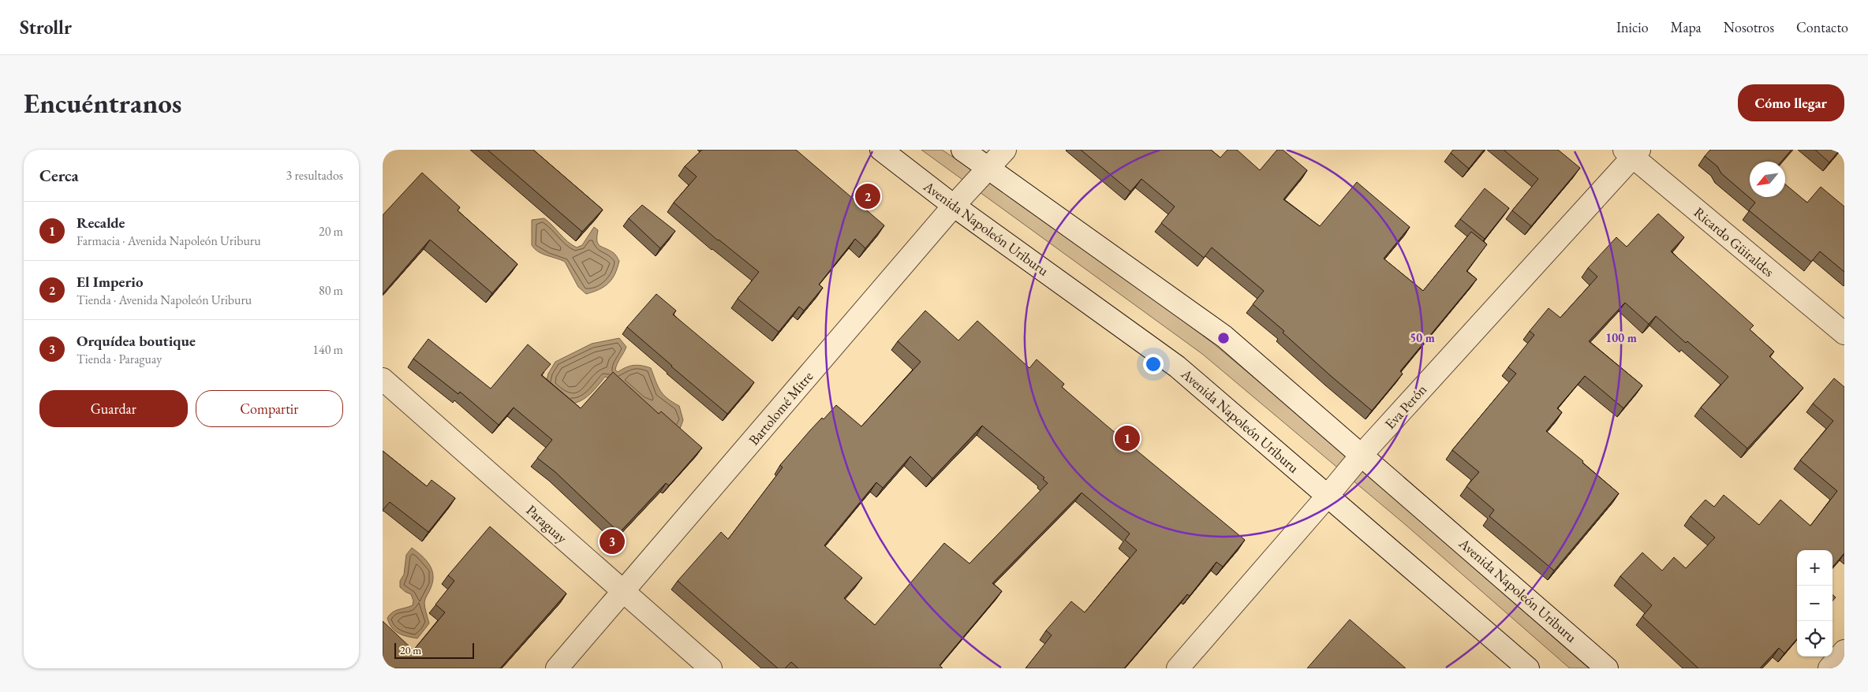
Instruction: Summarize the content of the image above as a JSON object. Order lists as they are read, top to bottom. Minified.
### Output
{"streets":{"street":["Avenida Napoleón Uriburu","Ricardo Güiraldes","Eva Perón","Bartolomé Mitre","Paraguay"]},"crossings":[["Avenida Napoleón Uriburu","Eva Perón"],["Avenida Napoleón Uriburu","Bartolomé Mitre"],["Ricardo Güiraldes","Eva Perón"],["Bartolomé Mitre","Paraguay"]],"scale_bar":"20 m","north":"bottom left","page":{"header":"Strollr","nav":["Inicio","Mapa","Nosotros","Contacto"],"buttons":["Cómo llegar",["Guardar","Compartir"]],"title":"Encuéntranos","heading":["Cerca","3 resultados"],"pins":["2","1","3"],"list":[{"mark":"1","name":"Recalde","note":"Farmacia · Avenida Napoleón Uriburu","value":"20 m"},{"mark":"2","name":"El Imperio","note":"Tienda · Avenida Napoleón Uriburu","value":"80 m"},{"mark":"3","name":"Orquídea boutique","note":"Tienda · Paraguay","value":"140 m"}],"map_buttons":["+","−"],"scale":"20 m"},"rings":["50 m","100 m"]}
